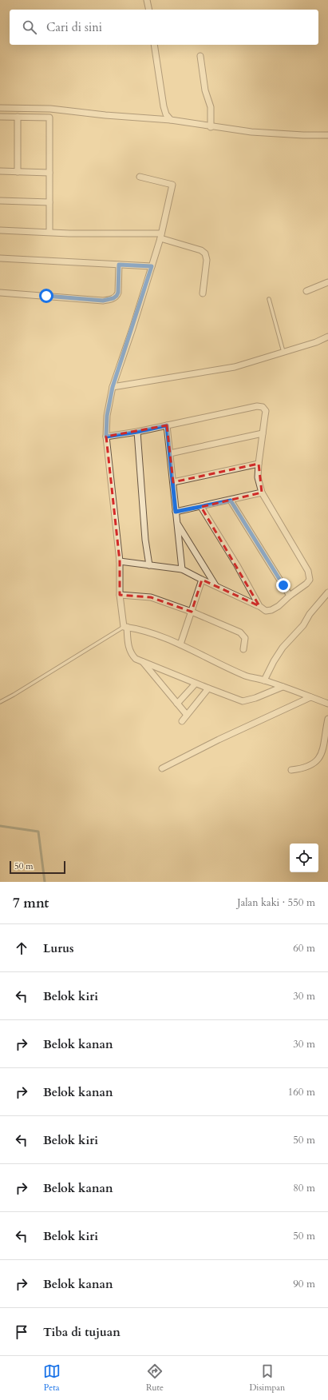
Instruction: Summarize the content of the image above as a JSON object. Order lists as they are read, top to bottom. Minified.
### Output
{"scale_bar":"50 m","page":{"search":"Cari di sini","scale":"50 m","heading":["7 mnt","Jalan kaki · 550 m"],"list":[["Lurus","60 m"],["Belok kiri","30 m"],["Belok kanan","30 m"],["Belok kanan","160 m"],["Belok kiri","50 m"],["Belok kanan","80 m"],["Belok kiri","50 m"],["Belok kanan","90 m"],"Tiba di tujuan"],"nav":["Peta","Rute","Disimpan"]}}
